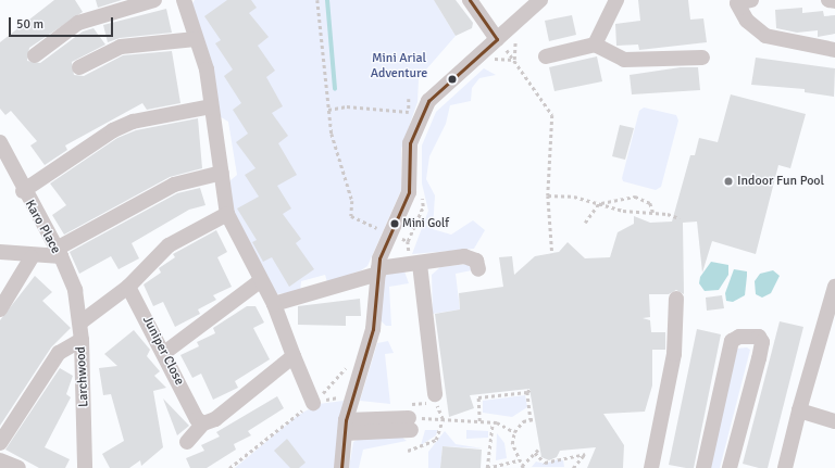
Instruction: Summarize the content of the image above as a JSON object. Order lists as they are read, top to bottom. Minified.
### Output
{"streets":{"lane":["Karo Place","Juniper Close","Larchwood"]},"parks":["Mini Arial Adventure"],"places":["Indoor Fun Pool","Mini Golf"],"scale_bar":"50 m"}
